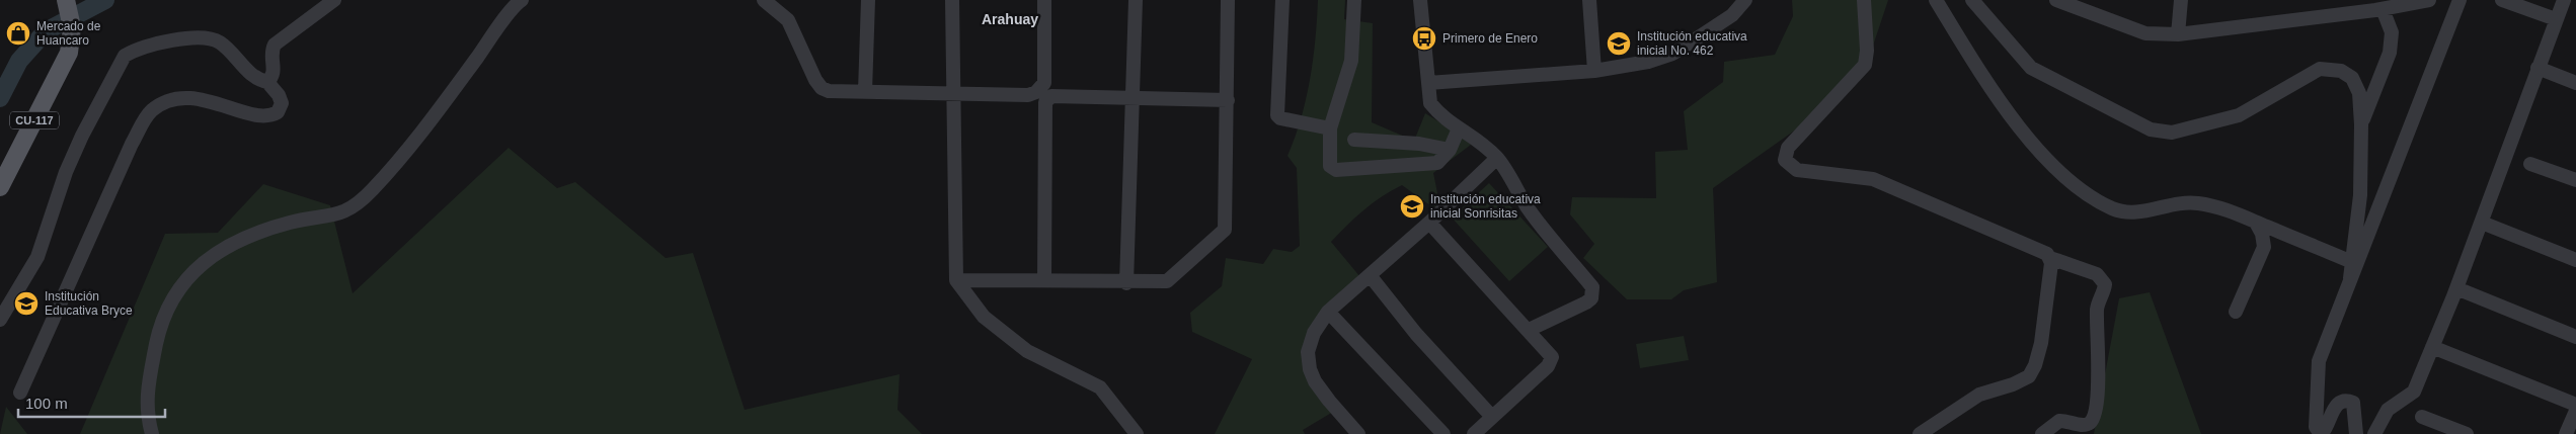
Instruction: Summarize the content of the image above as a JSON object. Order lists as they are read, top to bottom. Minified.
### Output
{"streets":{"main road":["CU-117"]},"districts":["Arahuay"],"places":{"shop":["Mercado de Huancaro"],"bus stop":["Primero de Enero"],"school or university":["Institución educativa inicial No. 462","Institución educativa inicial Sonrisitas","Institución Educativa Bryce"]},"scale_bar":"100 m"}
